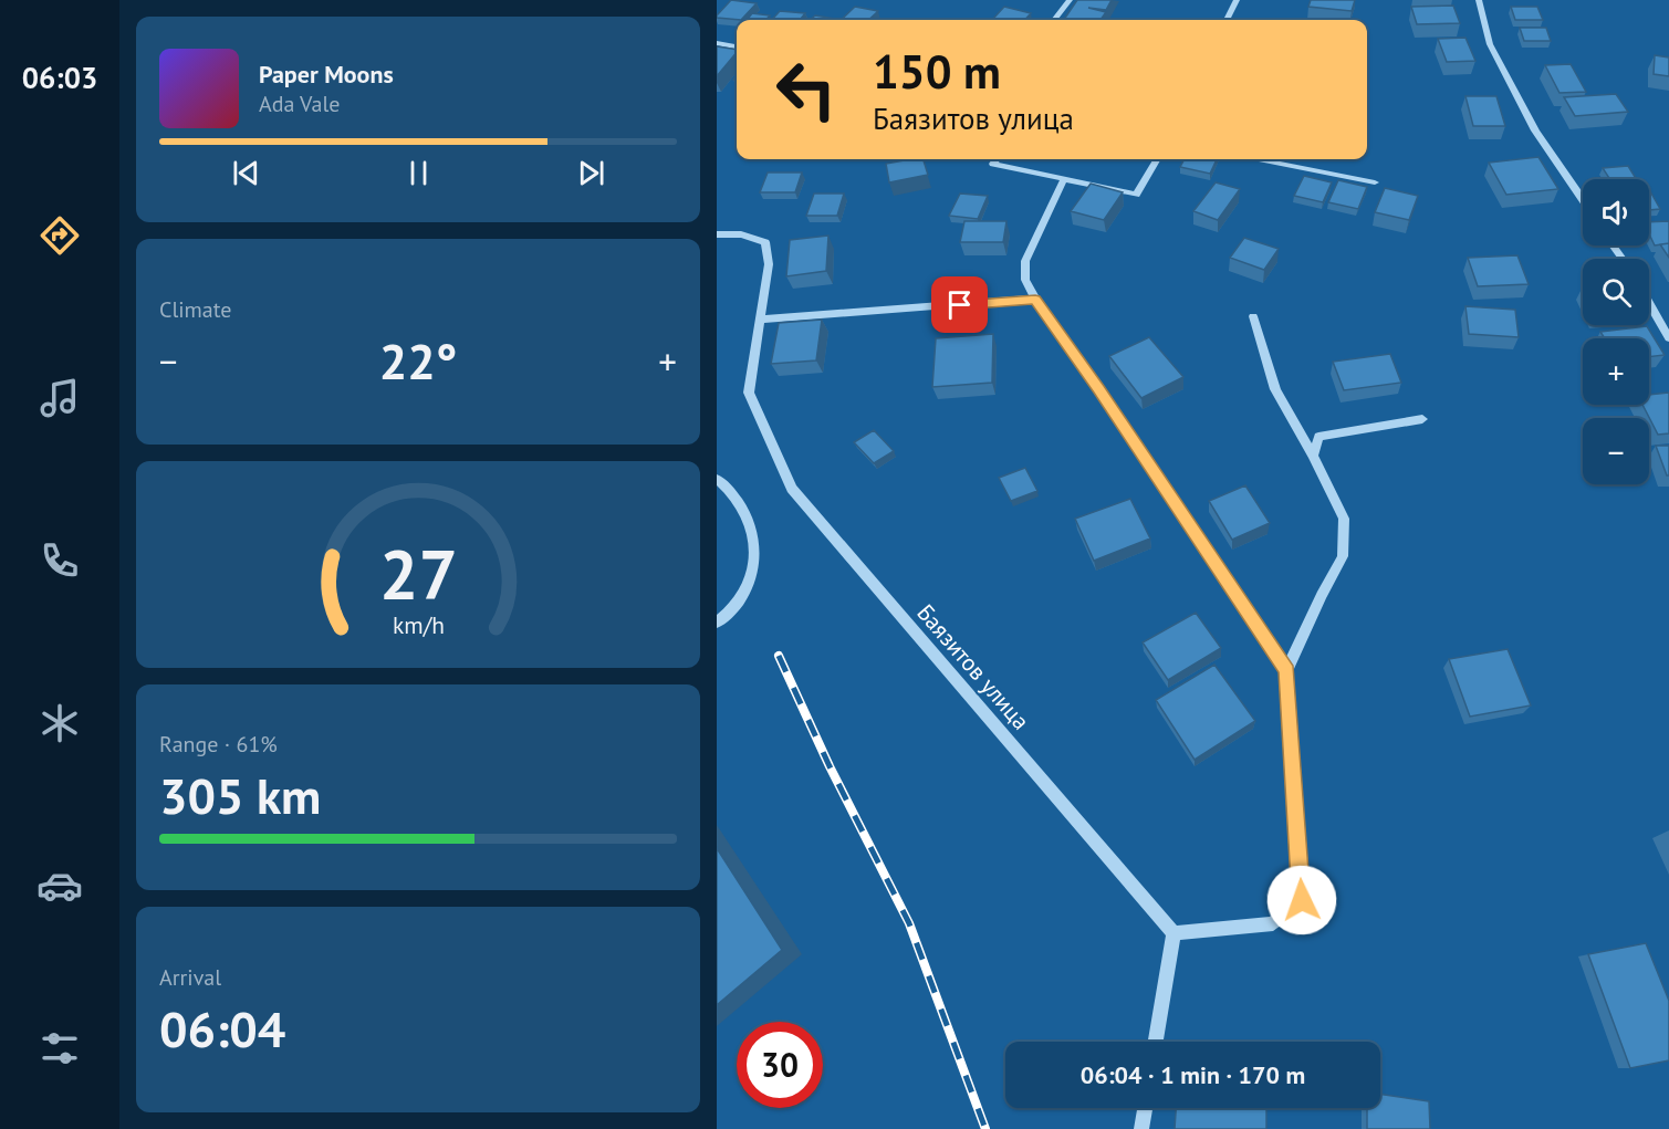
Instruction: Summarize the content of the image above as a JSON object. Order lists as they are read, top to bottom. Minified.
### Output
{"streets":{"street":["Баязитов улица"]},"page":{"tabs":"06:03","turn":["150 m","Баязитов улица"],"song":["Paper Moons","Ada Vale"],"map_buttons":["+","−"],"tile":["Climate",["Range · 61%","305 km"],["Arrival","06:04"]],"heat":["−","22°","+"],"limit":"30","trip":"06:04 · 1 min · 170 m","gauge":["27","km/h"]}}
